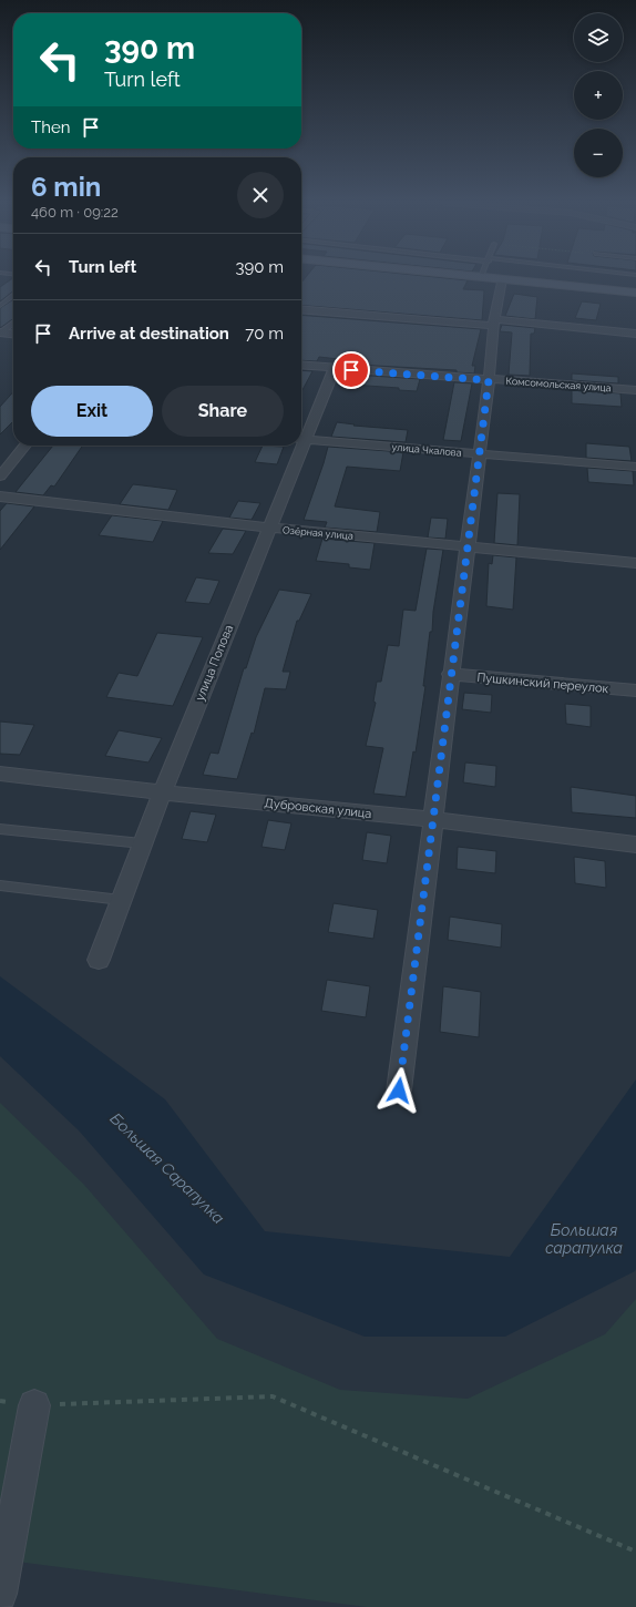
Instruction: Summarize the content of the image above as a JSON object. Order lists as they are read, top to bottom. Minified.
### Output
{"streets":{"street":["Комсомольская улица","улица Чкалова","Озёрная улица","улица Попова","Пушкинский переулок","Дубровская улица"]},"crossings":[["Комсомольская улица","улица Попова"],["Озёрная улица","улица Попова"],["улица Попова","Дубровская улица"]],"water":["Большая Сарапулка","Большая сарапулка"],"page":{"map_buttons":["+","−"],"turn":["390 m","Turn left"],"then":"Then","heading":["6 min","460 m · 09:22"],"list":[{"name":"Turn left","value":"390 m"},{"name":"Arrive at destination","value":"70 m"}],"buttons":["Exit","Share"]}}
